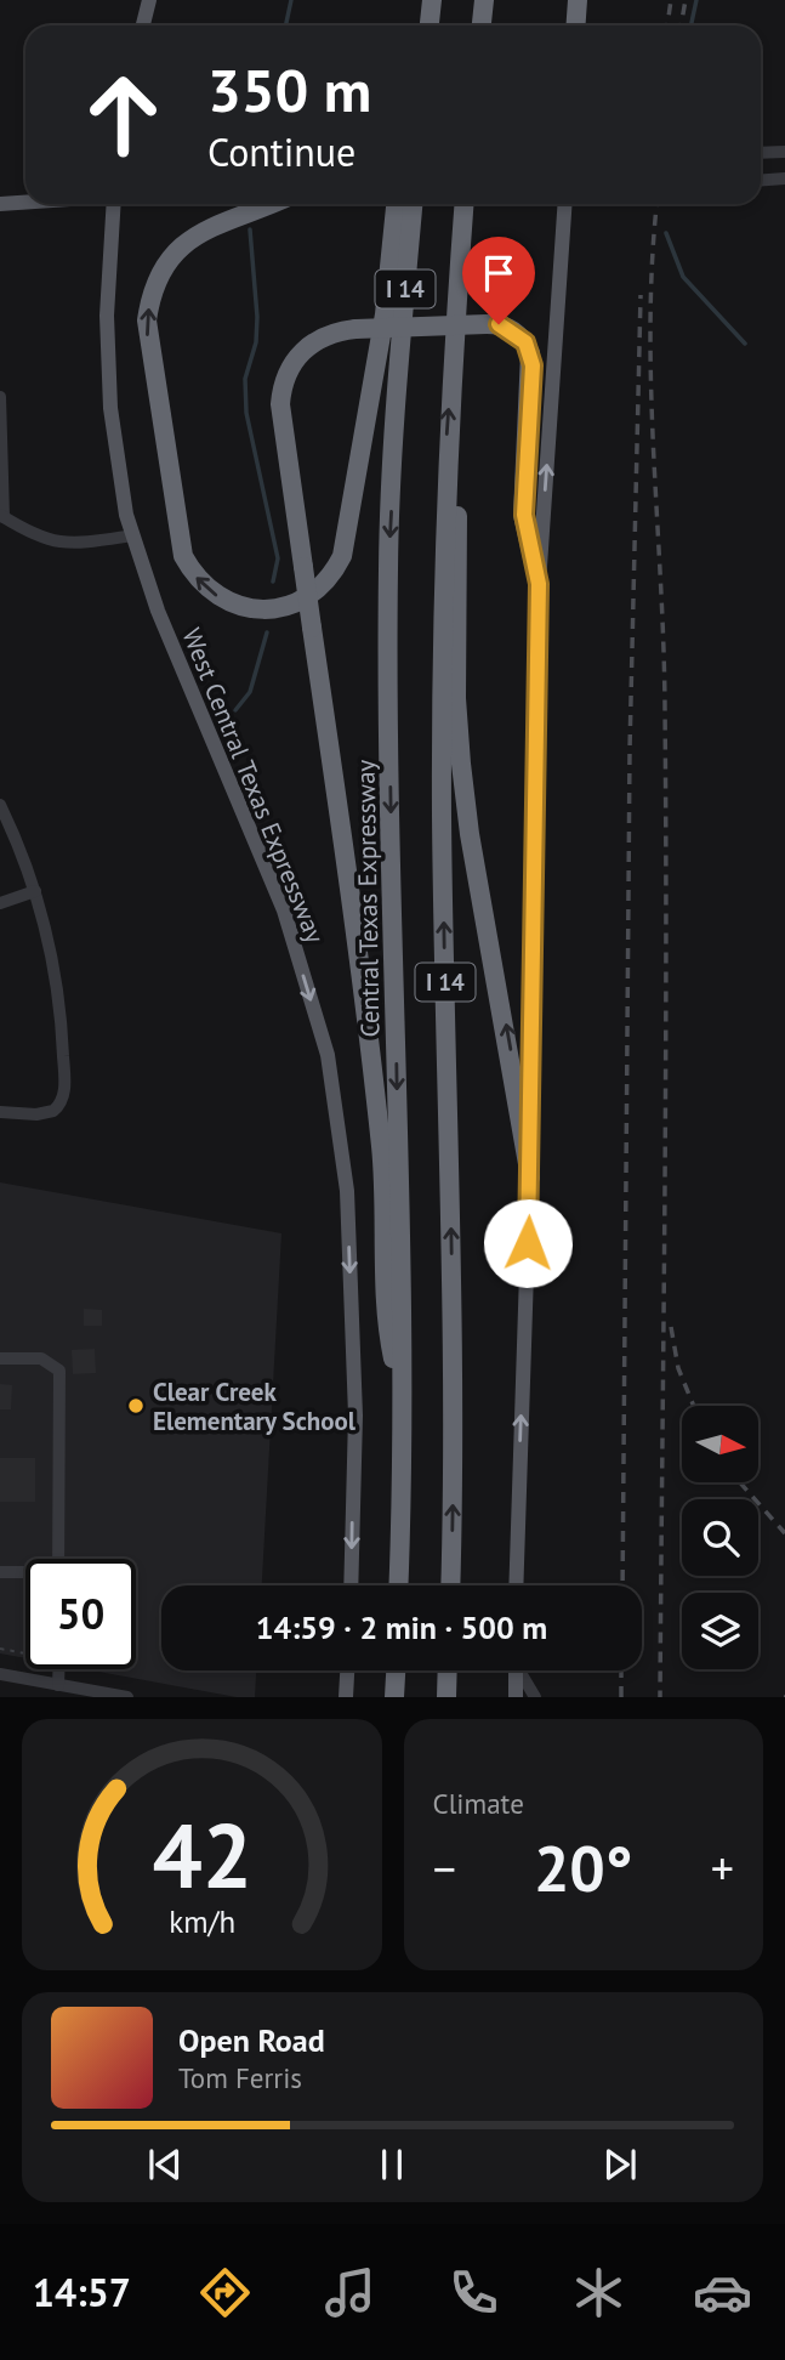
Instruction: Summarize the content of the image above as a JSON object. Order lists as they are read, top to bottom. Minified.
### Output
{"streets":{"highway":["I 14","Central Texas Expressway"],"main road":["West Central Texas Expressway"]},"one_way":["West Central Texas Expressway"],"places":["Clear Creek Elementary School"],"north":"right","page":{"turn":["350 m","Continue"],"limit":"50","trip":"14:59 · 2 min · 500 m","tile":"Climate","heat":["−","20°","+"],"song":["Open Road","Tom Ferris"],"tabs":"14:57","gauge":["42","km/h"]}}
